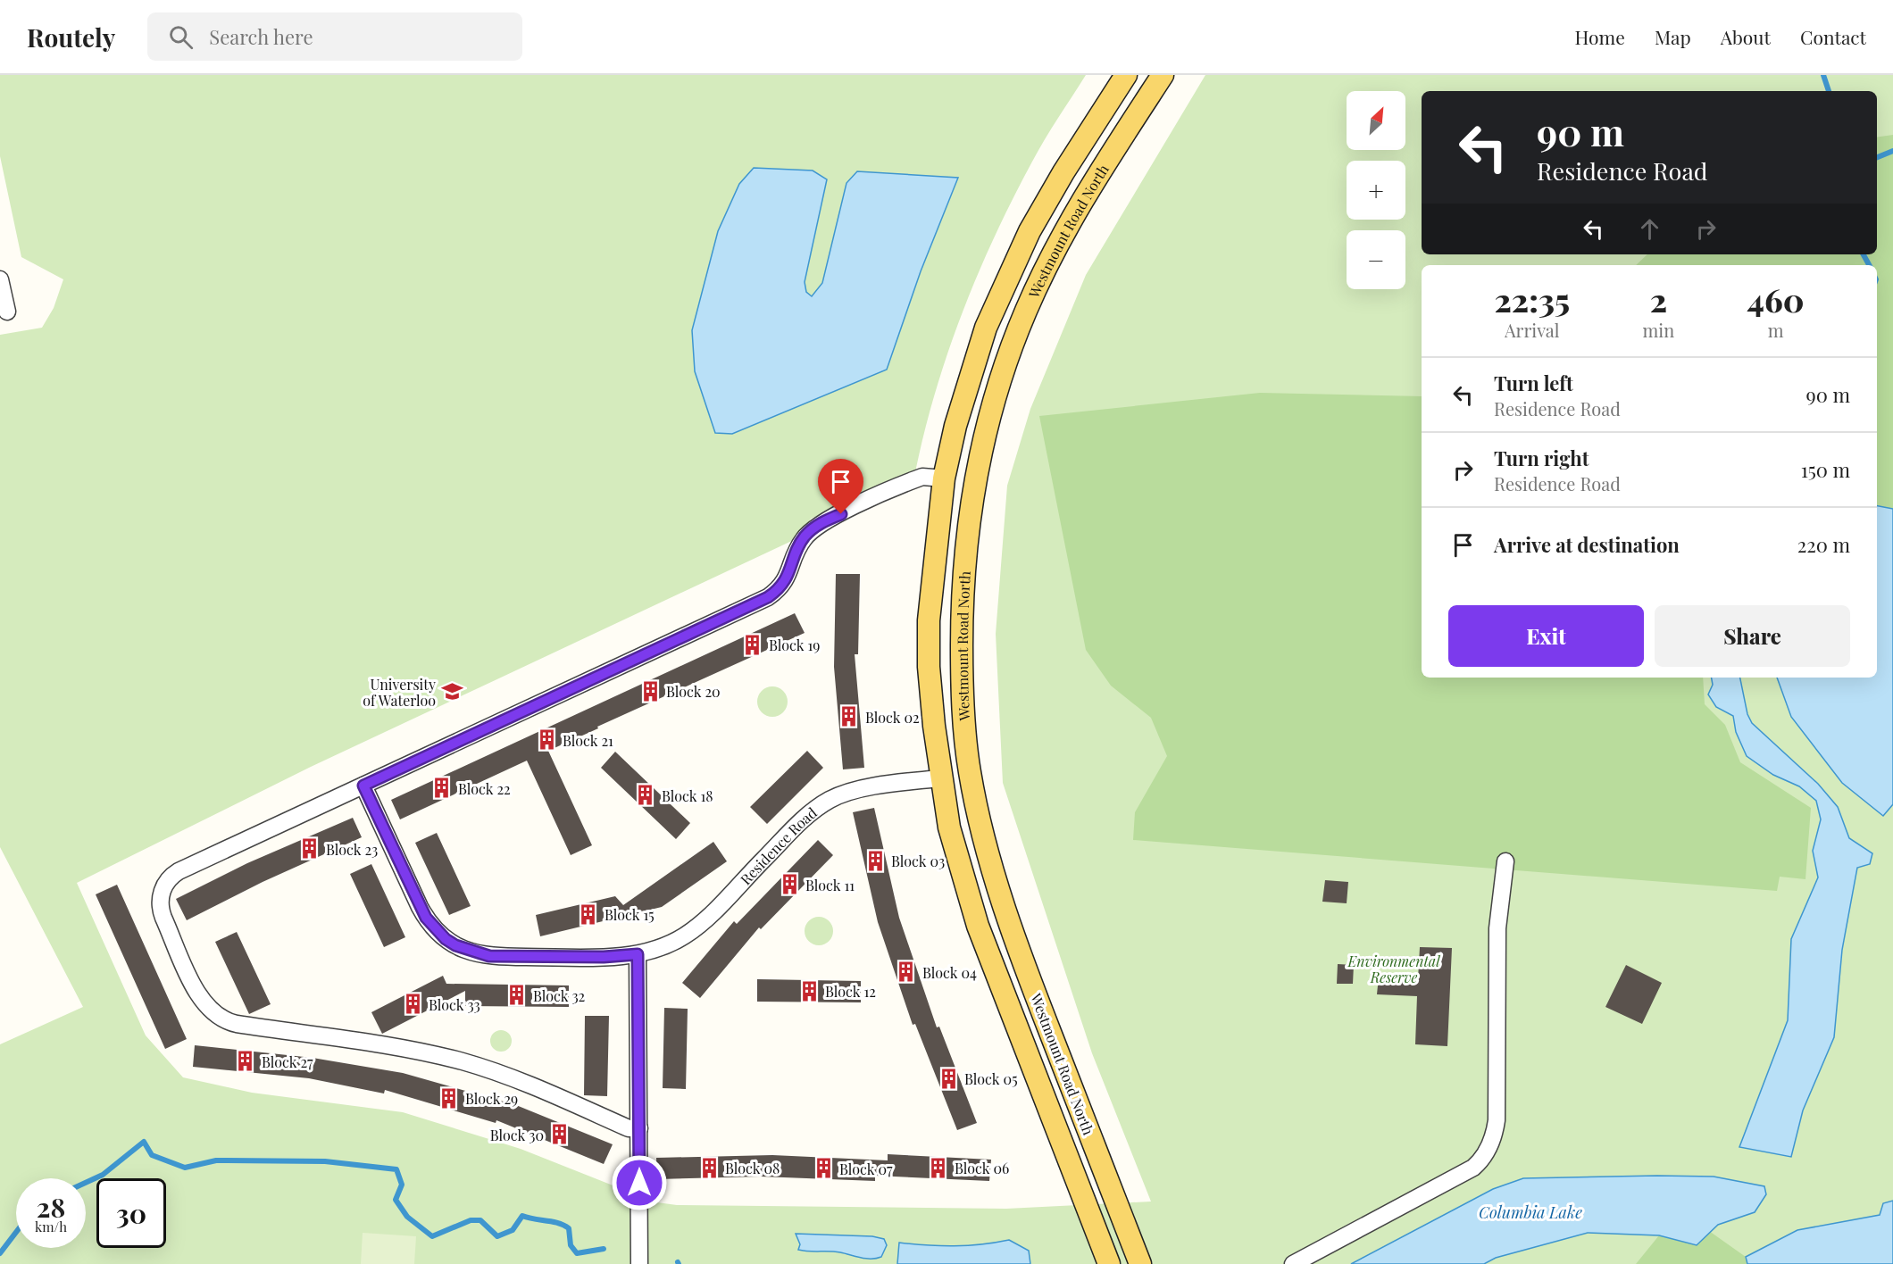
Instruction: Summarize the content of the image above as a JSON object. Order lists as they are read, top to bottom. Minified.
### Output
{"streets":{"main road":["Westmount Road North"],"street":["Residence Road"]},"crossings":[["Westmount Road North","Residence Road"]],"water":["Columbia Lake"],"parks":["Environmental Reserve"],"places":{"building":["Block 19","Block 20","Block 02","Block 21","Block 22","Block 18","Block 23","Block 03","Block 11","Block 15","Block 04","Block 12","Block 32","Block 33","Block 27","Block 05","Block 29","Block 30","Block 08","Block 06","Block 07"],"school or university":["University of Waterloo"]},"north":"top right","page":{"header":"Routely","search":"Search here","nav":["Home","Map","About","Contact"],"map_buttons":["+","−"],"turn":["90 m","Residence Road"],"eta":["22:35","Arrival","2","min","460","m"],"list":[{"name":"Turn left","note":"Residence Road","value":"90 m"},{"name":"Turn right","note":"Residence Road","value":"150 m"},{"name":"Arrive at destination","value":"220 m"}],"buttons":["Exit","Share"],"speed":"28 km/h","limit":"30"}}
